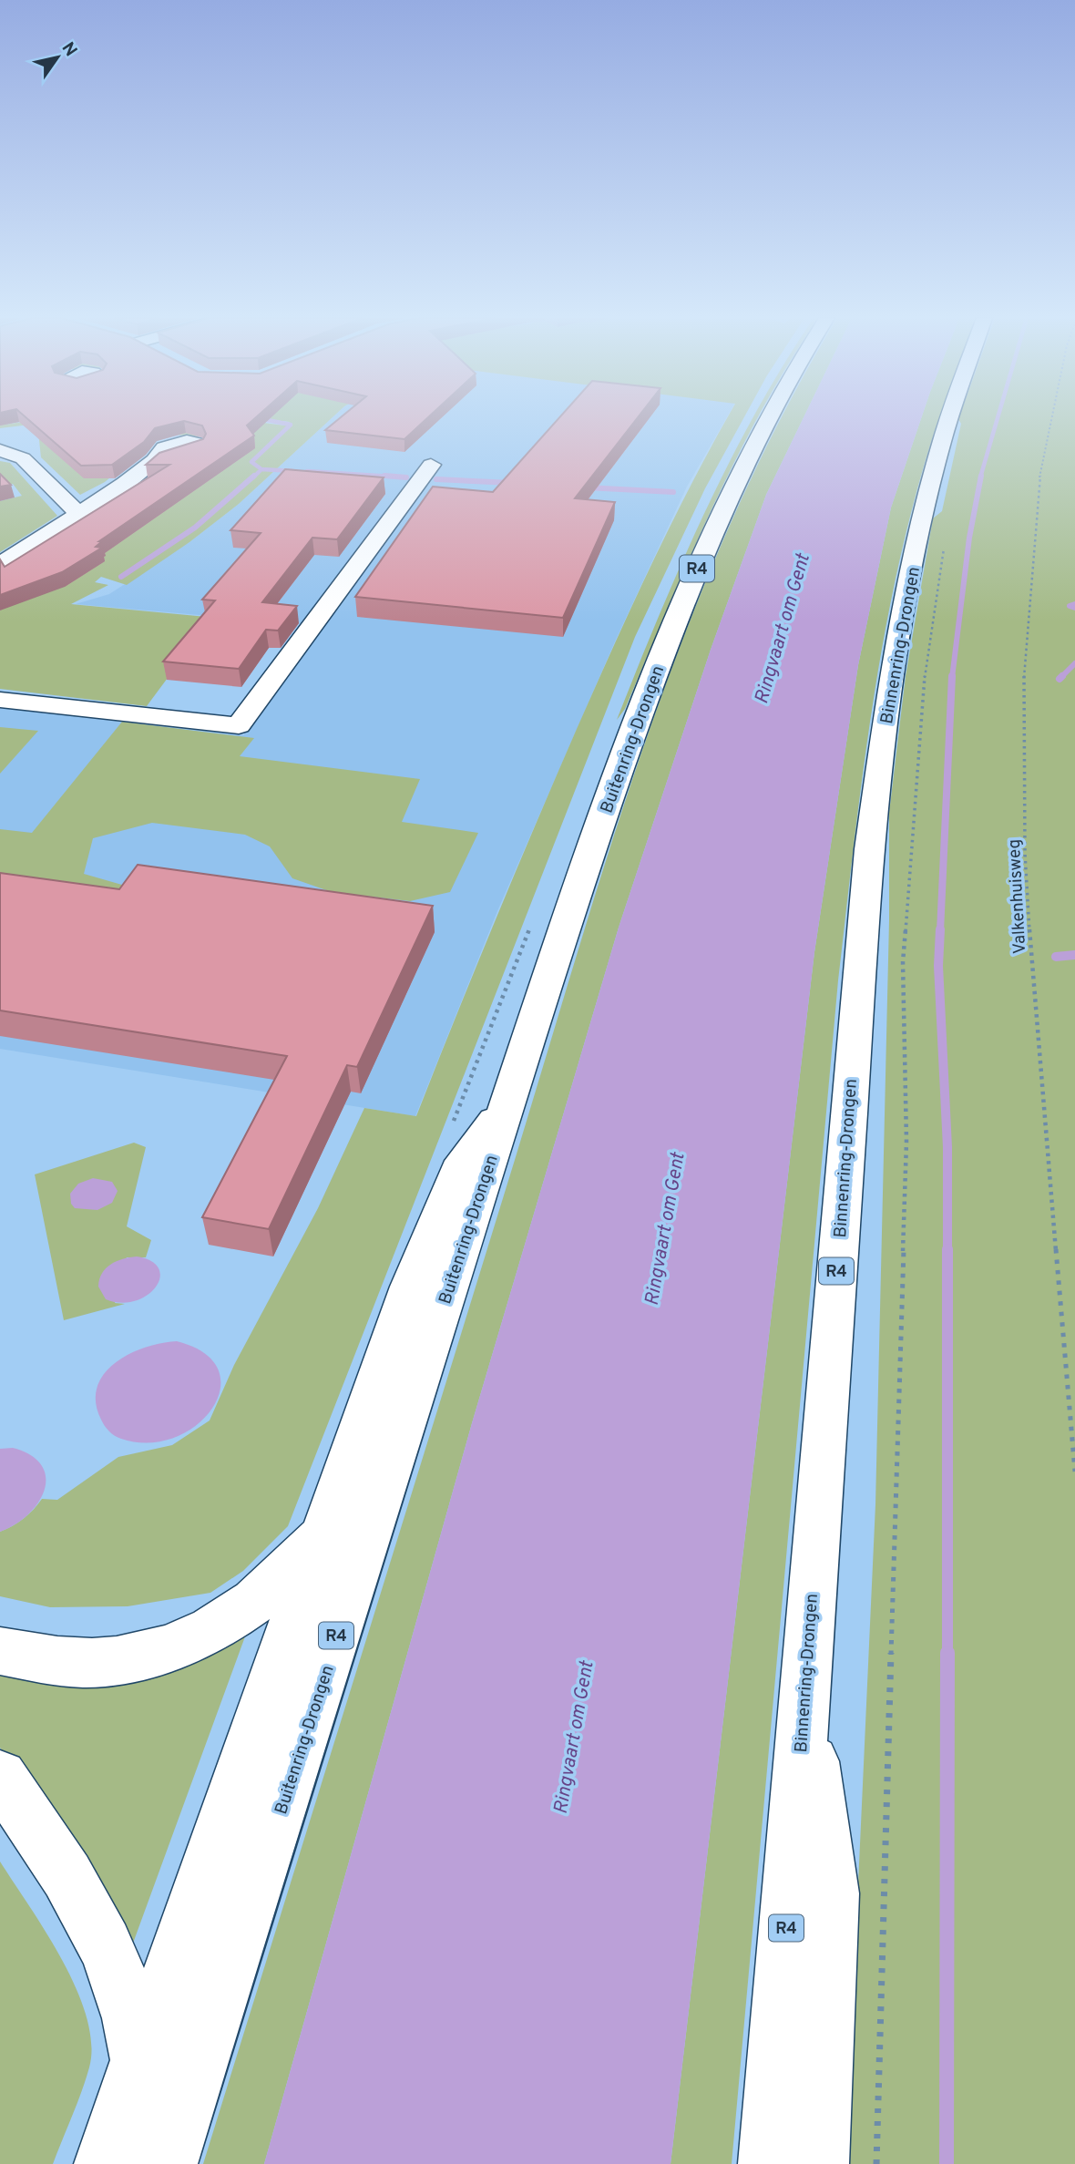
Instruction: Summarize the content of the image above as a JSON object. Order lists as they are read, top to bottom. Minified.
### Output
{"streets":{"main road":["R4","Binnenring-Drongen","Buitenring-Drongen"],"path":["Valkenhuisweg"]},"water":["Ringvaart om Gent"],"north":"top right"}
